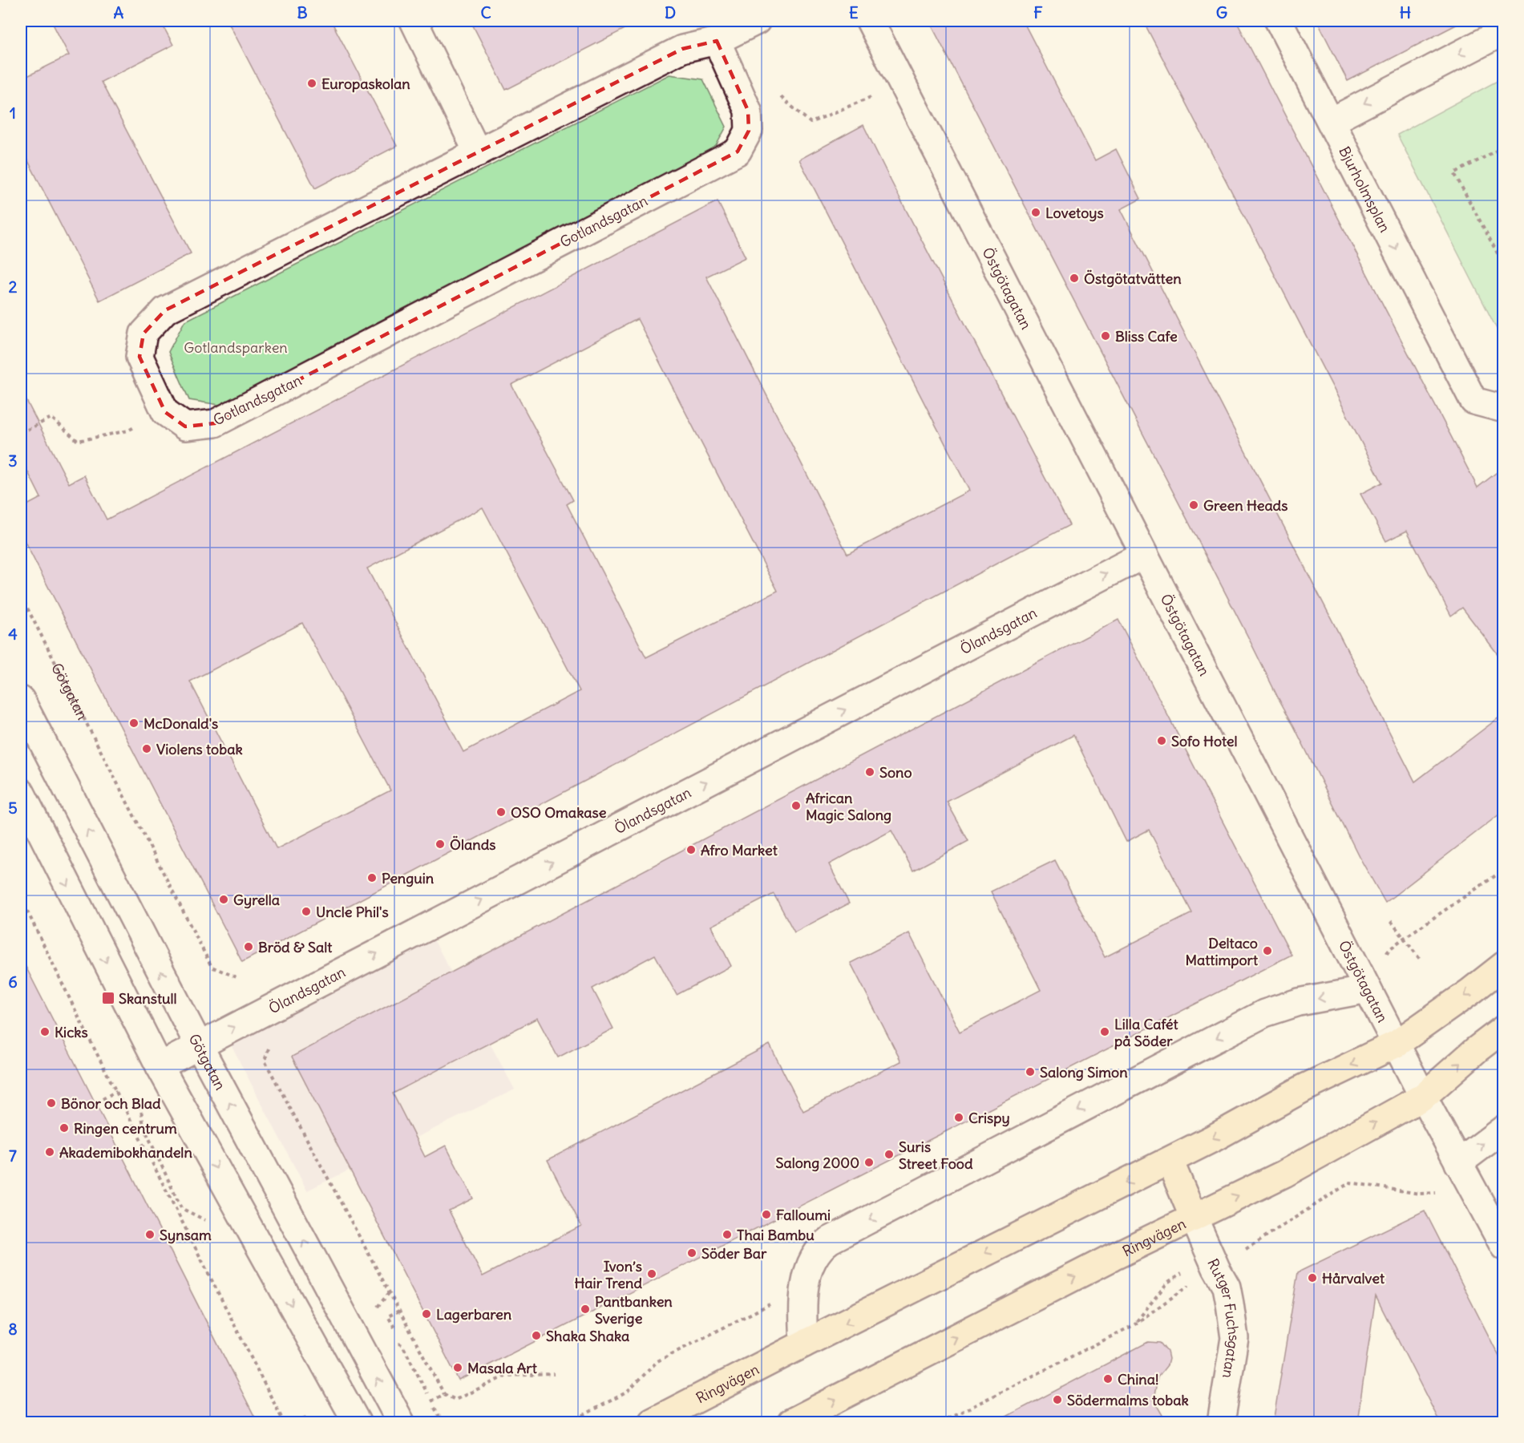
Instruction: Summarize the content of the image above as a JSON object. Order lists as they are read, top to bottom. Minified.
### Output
{"streets":{"main road":["Ringvägen"],"street":["Bjurholmsplan","Gotlandsgatan","Östgötagatan","Ölandsgatan","Götgatan","Rutger Fuchsgatan"]},"crossings":[["Östgötagatan","Ölandsgatan"],["Östgötagatan","Ringvägen"],["Ölandsgatan","Götgatan"],["Ringvägen","Rutger Fuchsgatan"]],"one_way":["Bjurholmsplan","Ölandsgatan"],"parks":["Gotlandsparken"],"places":{"other":["Europaskolan","Lovetoys","Östgötatvätten","Bliss Cafe","Green Heads","McDonald's","Sofo Hotel","Violens tobak","Sono","African Magic Salong","OSO Omakase","Ölands","Afro Market","Penguin","Gyrella","Uncle Phil's","Bröd & Salt","Deltaco Mattimport","Kicks","Lilla Cafét på Söder","Salong Simon","Bönor och Blad","Crispy","Ringen centrum","Akademibokhandeln","Suris Street Food","Salong 2000","Falloumi","Synsam","Thai Bambu","Söder Bar","Ivon’s Hair Trend","Hårvalvet","Pantbanken Sverige","Lagerbaren","Shaka Shaka","Masala Art","China!","Södermalms tobak"],"transit":["Skanstull"]},"grid":{"columns":["A","B","C","D","E","F","G","H"],"rows":["1","2","3","4","5","6","7","8"]}}
